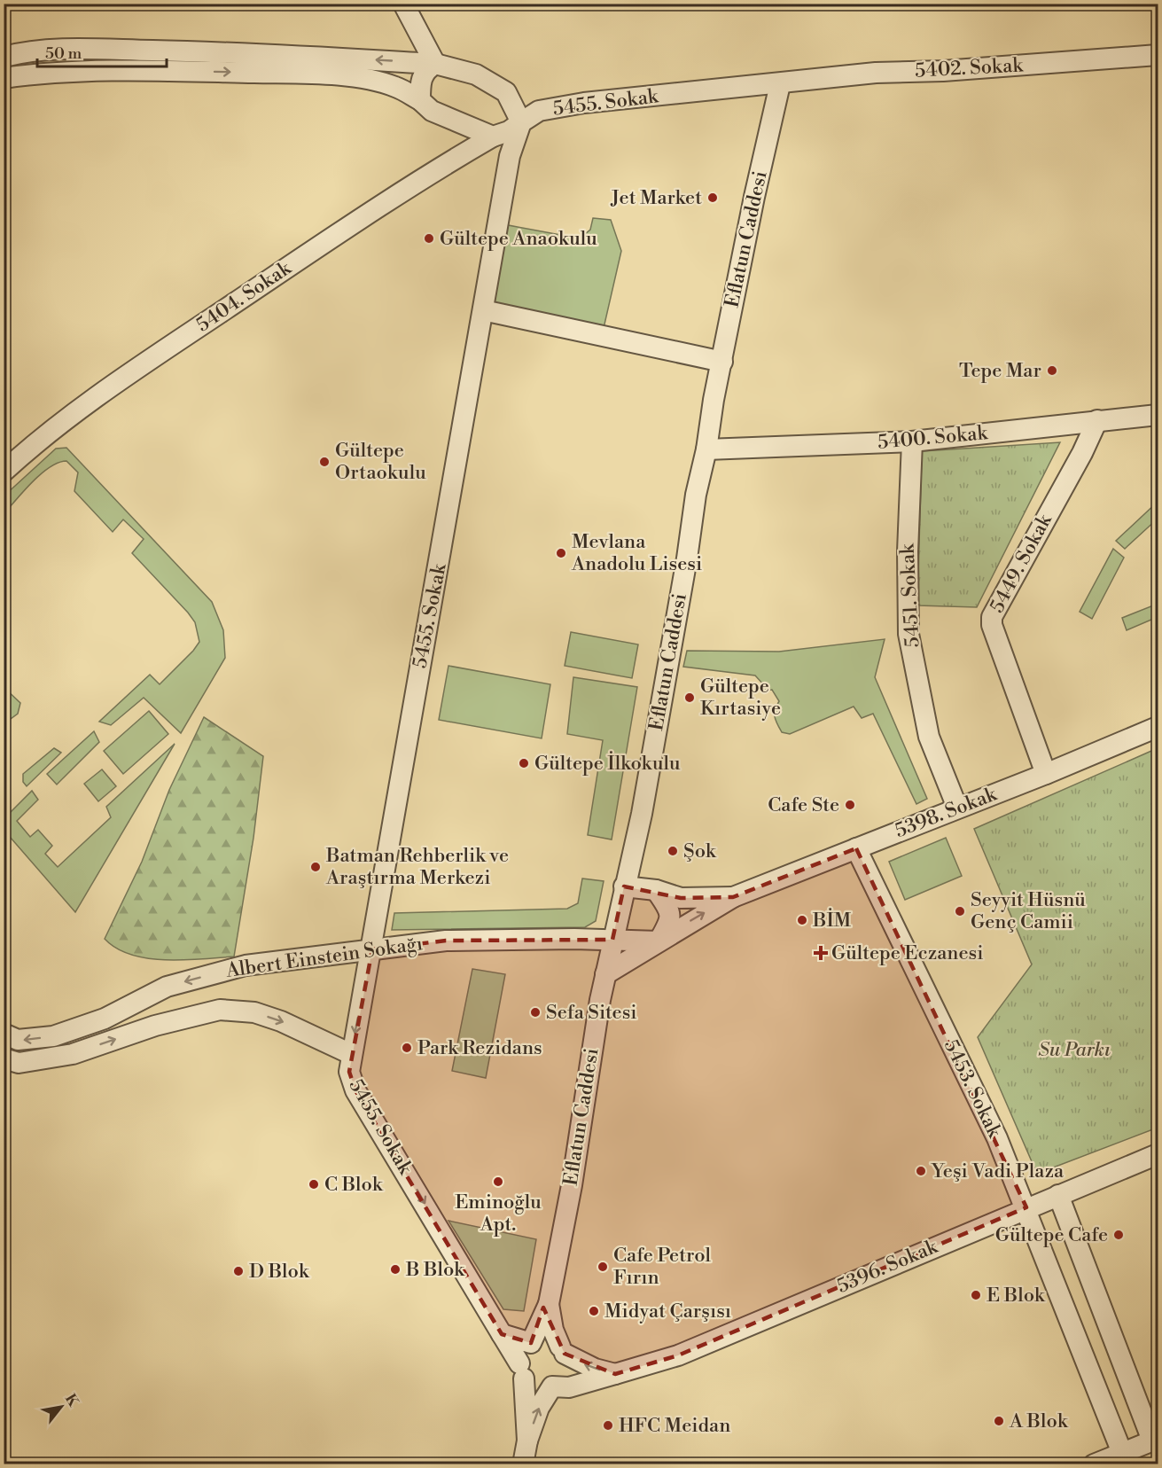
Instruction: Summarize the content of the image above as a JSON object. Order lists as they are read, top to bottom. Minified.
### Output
{"streets":{"street":["5402. Sokak","5455. Sokak","Eflatun Caddesi","5404. Sokak","5400. Sokak","5449. Sokak","5451. Sokak","5398. Sokak","Albert Einstein Sokağı","5453. Sokak","5396. Sokak"]},"crossings":[["5402. Sokak","5455. Sokak"],["5402. Sokak","Eflatun Caddesi"],["5455. Sokak","Eflatun Caddesi"],["5455. Sokak","5404. Sokak"],["5455. Sokak","Albert Einstein Sokağı"],["5455. Sokak","5396. Sokak"],["Eflatun Caddesi","5400. Sokak"],["Eflatun Caddesi","5398. Sokak"],["Eflatun Caddesi","Albert Einstein Sokağı"],["5400. Sokak","5449. Sokak"],["5400. Sokak","5451. Sokak"],["5449. Sokak","5398. Sokak"],["5451. Sokak","5398. Sokak"],["5398. Sokak","Albert Einstein Sokağı"],["5398. Sokak","5453. Sokak"],["5453. Sokak","5396. Sokak"]],"parks":["Su Parkı"],"places":{"other":["Jet Market","Gültepe Anaokulu","Tepe Mar","Gültepe Ortaokulu","Mevlana Anadolu Lisesi","Gültepe Kırtasiye","Gültepe İlkokulu","Cafe Ste","Şok","Batman Rehberlik ve Araştırma Merkezi","Seyyit Hüsnü Genç Camii","BİM","Sefa Sitesi","Park Rezidans","Yeşi Vadi Plaza","Eminoğlu Apt.","C Blok","Gültepe Cafe","Cafe Petrol Fırın","B Blok","D Blok","E Blok","Midyat Çarşısı","A Blok","HFC Meidan"],"health":["Gültepe Eczanesi"]},"scale_bar":"50 m","north":"top right"}
